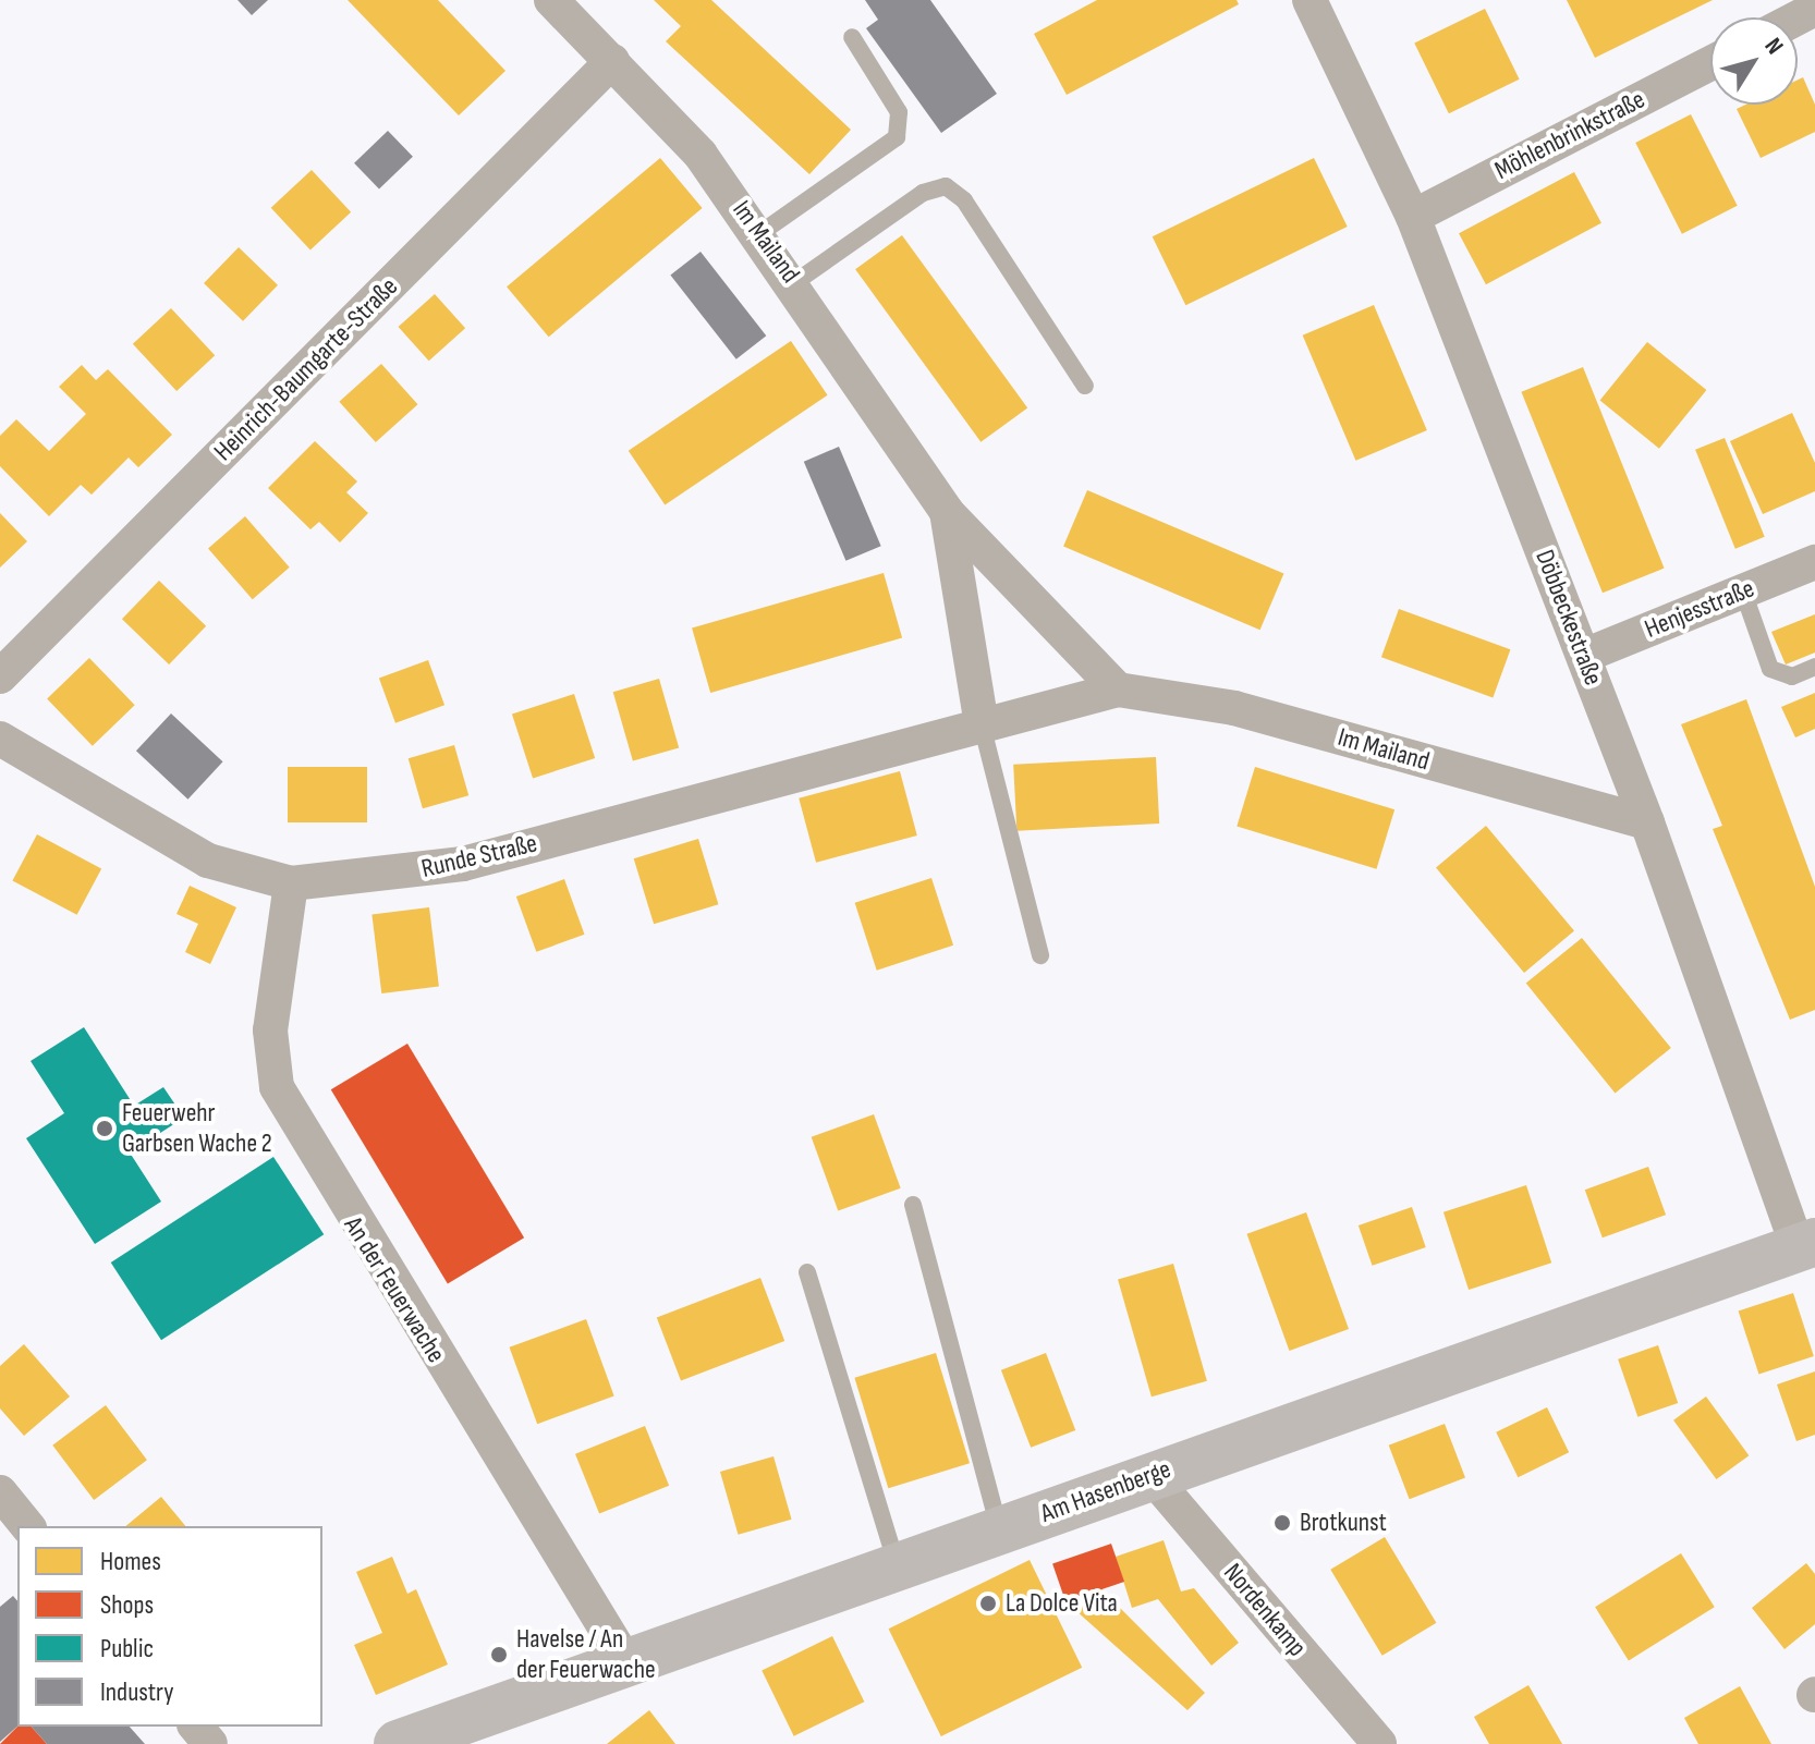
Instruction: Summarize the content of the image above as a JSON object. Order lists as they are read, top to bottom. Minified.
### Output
{"streets":{"street":["Möhlenbrinkstraße","Im Mailand","Heinrich-Baumgarte-Straße","Henjesstraße","Döbbeckestraße","Runde Straße","An der Feuerwache","Am Hasenberge","Nordenkamp"]},"crossings":[["Möhlenbrinkstraße","Döbbeckestraße"],["Im Mailand","Heinrich-Baumgarte-Straße"],["Im Mailand","Döbbeckestraße"],["Im Mailand","Runde Straße"],["Henjesstraße","Döbbeckestraße"],["Döbbeckestraße","Am Hasenberge"],["Runde Straße","An der Feuerwache"],["An der Feuerwache","Am Hasenberge"],["Am Hasenberge","Nordenkamp"]],"places":["Feuerwehr Garbsen Wache 2","Brotkunst","La Dolce Vita","Havelse / An der Feuerwache"],"legend":["Homes","Shops","Public","Industry"],"north":"top right"}
